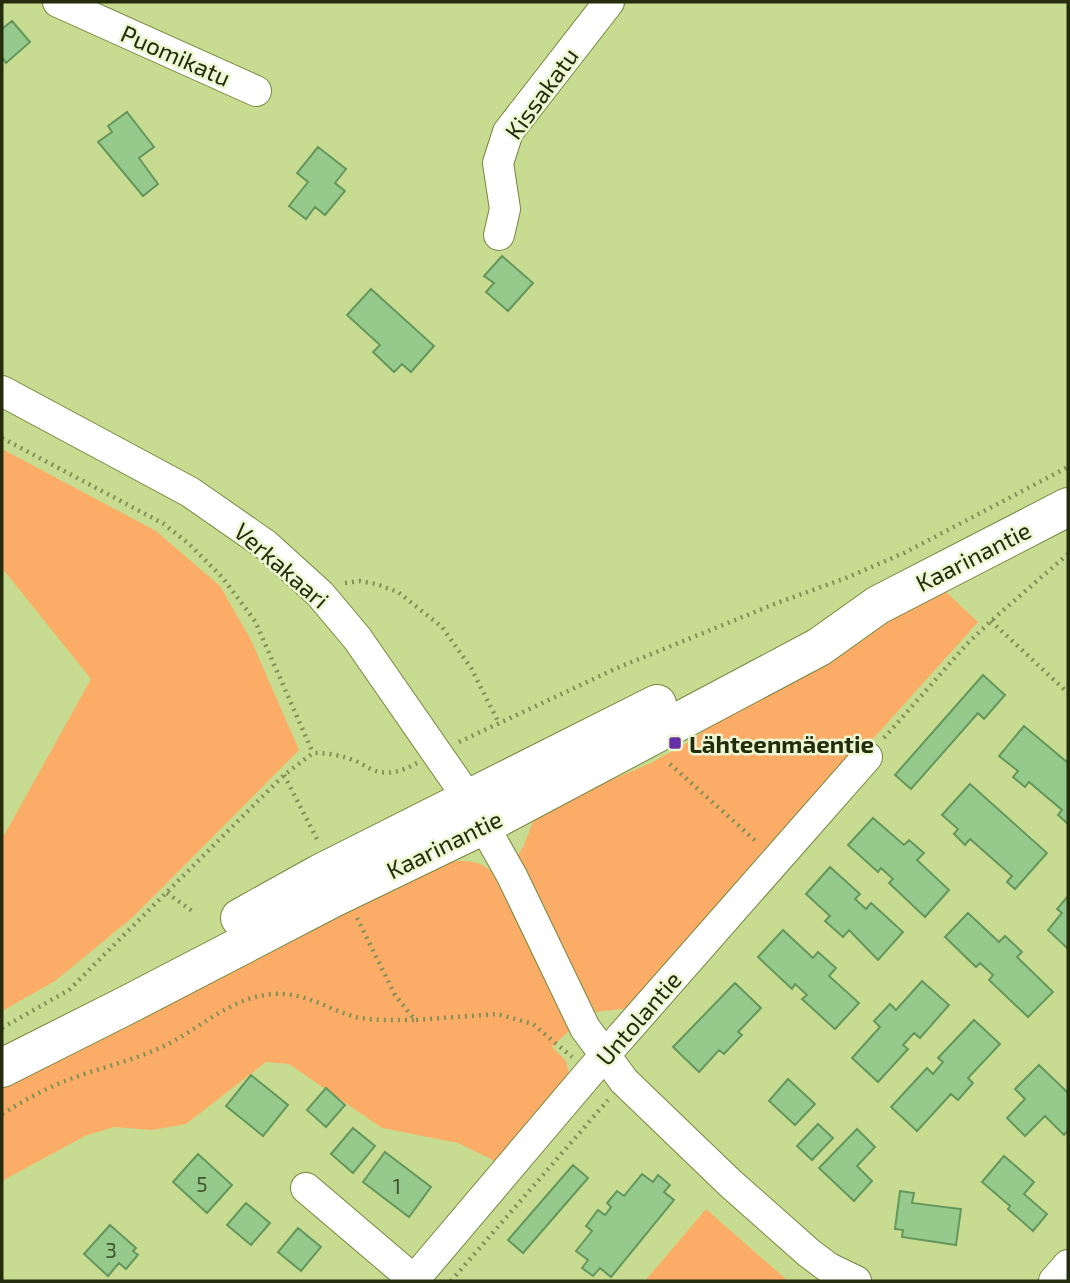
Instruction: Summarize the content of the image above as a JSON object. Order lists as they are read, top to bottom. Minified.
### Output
{"streets":{"main road":["Kaarinantie"],"street":["Puomikatu","Kissakatu","Verkakaari","Untolantie"]},"crossings":[["Kaarinantie","Verkakaari"]],"places":{"transit":["Lähteenmäentie"]},"house_numbers":["5","1","3"]}
